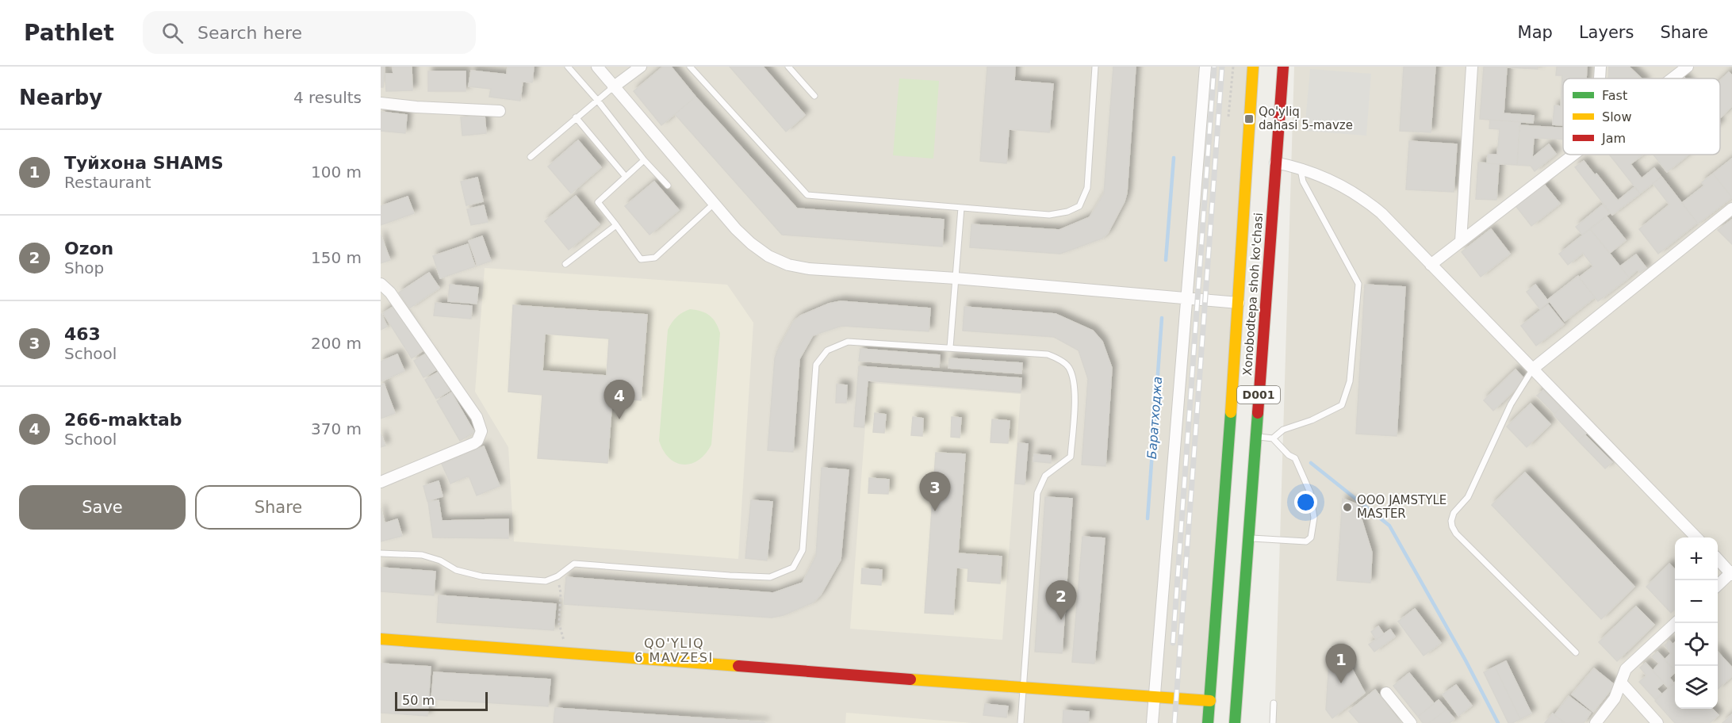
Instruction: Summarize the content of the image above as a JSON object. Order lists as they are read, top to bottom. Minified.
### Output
{"streets":{"main road":["Xonobodtepa shoh ko'chasi","D001"]},"districts":["QO'YLIQ 6 MAVZESI"],"water":["Баратходжа"],"places":{"transit":["Qo'yliq dahasi 5-mavze"],"other":["OOO JAMSTYLE MASTER"]},"legend":["Fast","Slow","Jam"],"scale_bar":"50 m","page":{"header":"Pathlet","search":"Search here","nav":["Map","Layers","Share"],"heading":["Nearby","4 results"],"list":[{"mark":"1","name":"Туйхона SHAMS","note":"Restaurant","value":"100 m"},{"mark":"2","name":"Ozon","note":"Shop","value":"150 m"},{"mark":"3","name":"463","note":"School","value":"200 m"},{"mark":"4","name":"266-maktab","note":"School","value":"370 m"}],"pins":["4","3","2","1"],"buttons":["Save","Share"],"map_buttons":["+","−"],"scale":"50 m"}}
